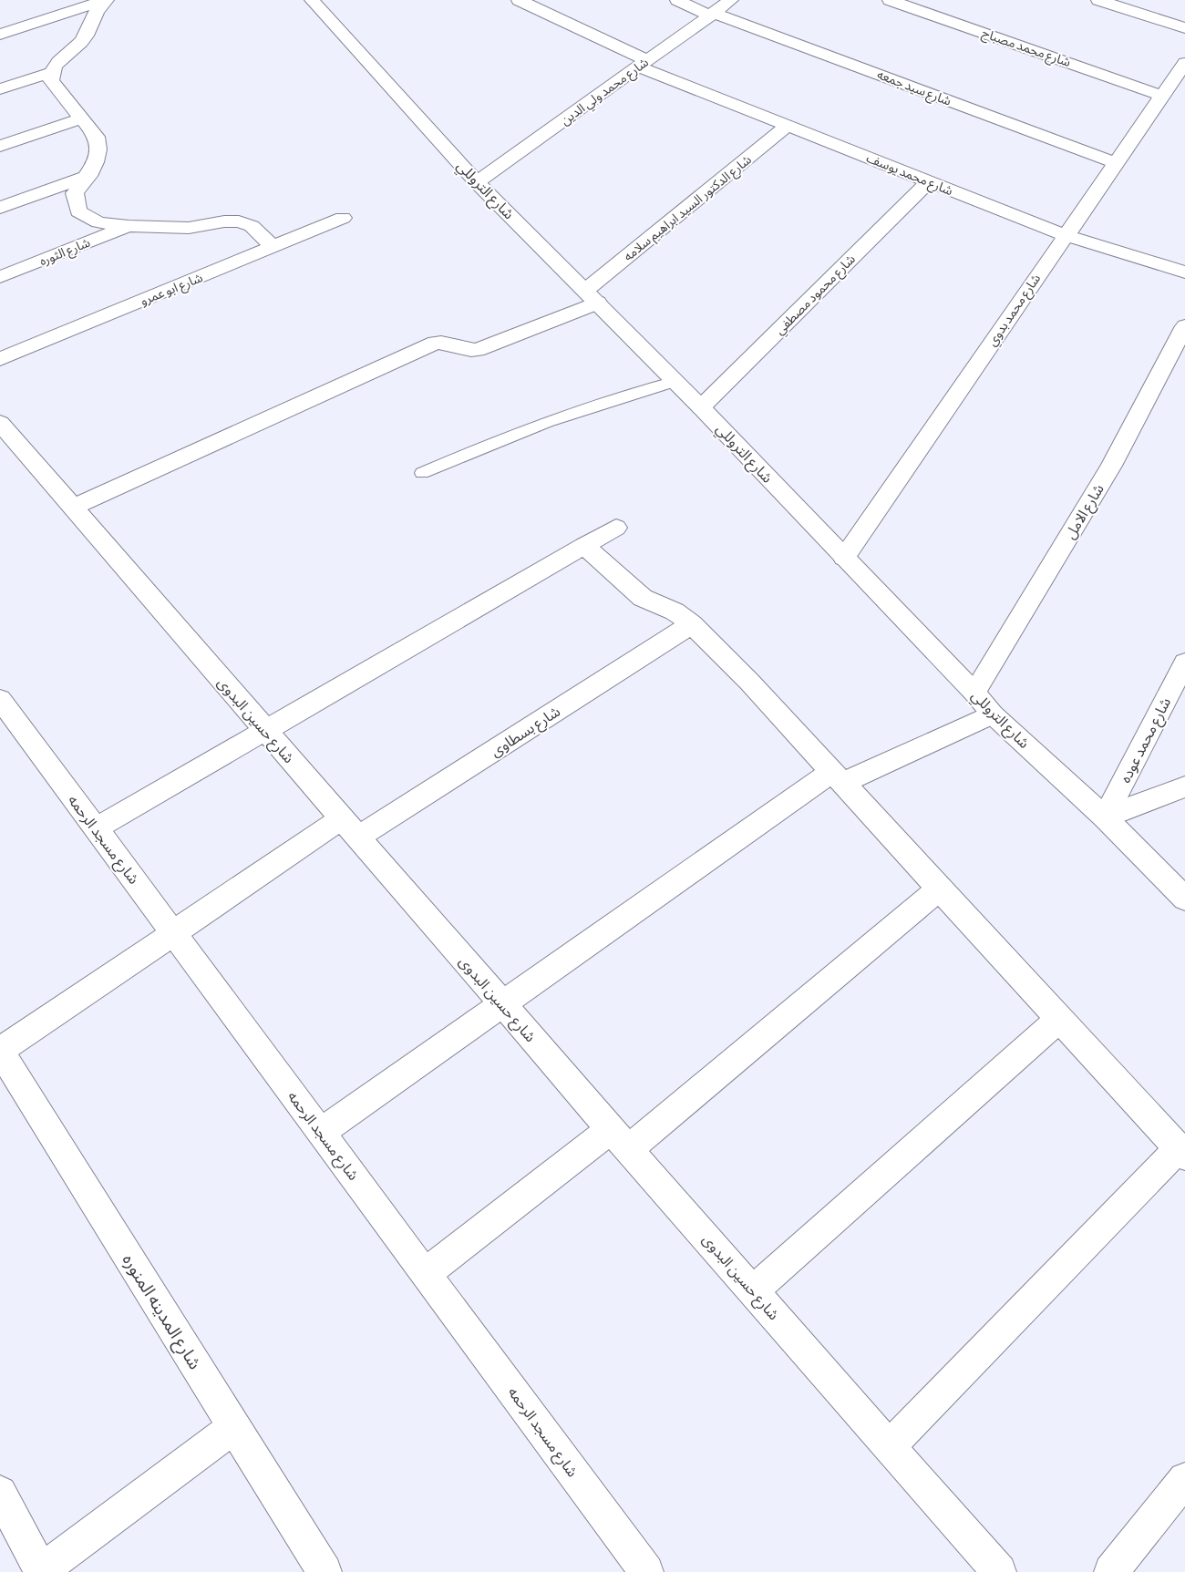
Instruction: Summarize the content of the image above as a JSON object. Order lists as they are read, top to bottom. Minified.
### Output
{"streets":{"street":["شارع محمد مصباح","شارع سيد جمعه","شارع محمد ولي الدين","شارع محمد يوسف","شارع التروللي","شارع الدكتور السيد ابراهيم سلامه","شارع الثوره","شارع ابو عمرو","شارع محمود مصطفي","شارع محمد بدوي","شارع الامل","شارع حسين البدوى","شارع بسطاوى","شارع محمد عوده","شارع مسجد الرحمه","شارع المدينه المنوره"]},"crossings":[["شارع محمد مصباح","شارع محمد بدوي"],["شارع سيد جمعه","شارع محمد ولي الدين"],["شارع سيد جمعه","شارع محمد بدوي"],["شارع محمد ولي الدين","شارع محمد يوسف"],["شارع محمد ولي الدين","شارع التروللي"],["شارع محمد يوسف","شارع الدكتور السيد ابراهيم سلامه"],["شارع محمد يوسف","شارع محمود مصطفي"],["شارع محمد يوسف","شارع محمد بدوي"],["شارع التروللي","شارع الدكتور السيد ابراهيم سلامه"],["شارع التروللي","شارع محمود مصطفي"],["شارع التروللي","شارع محمد بدوي"],["شارع التروللي","شارع الامل"],["شارع التروللي","شارع محمد عوده"],["شارع الدكتور السيد ابراهيم سلامه","شارع حسين البدوى"],["شارع حسين البدوى","شارع بسطاوى"],["شارع بسطاوى","شارع مسجد الرحمه"],["شارع بسطاوى","شارع المدينه المنوره"]]}
